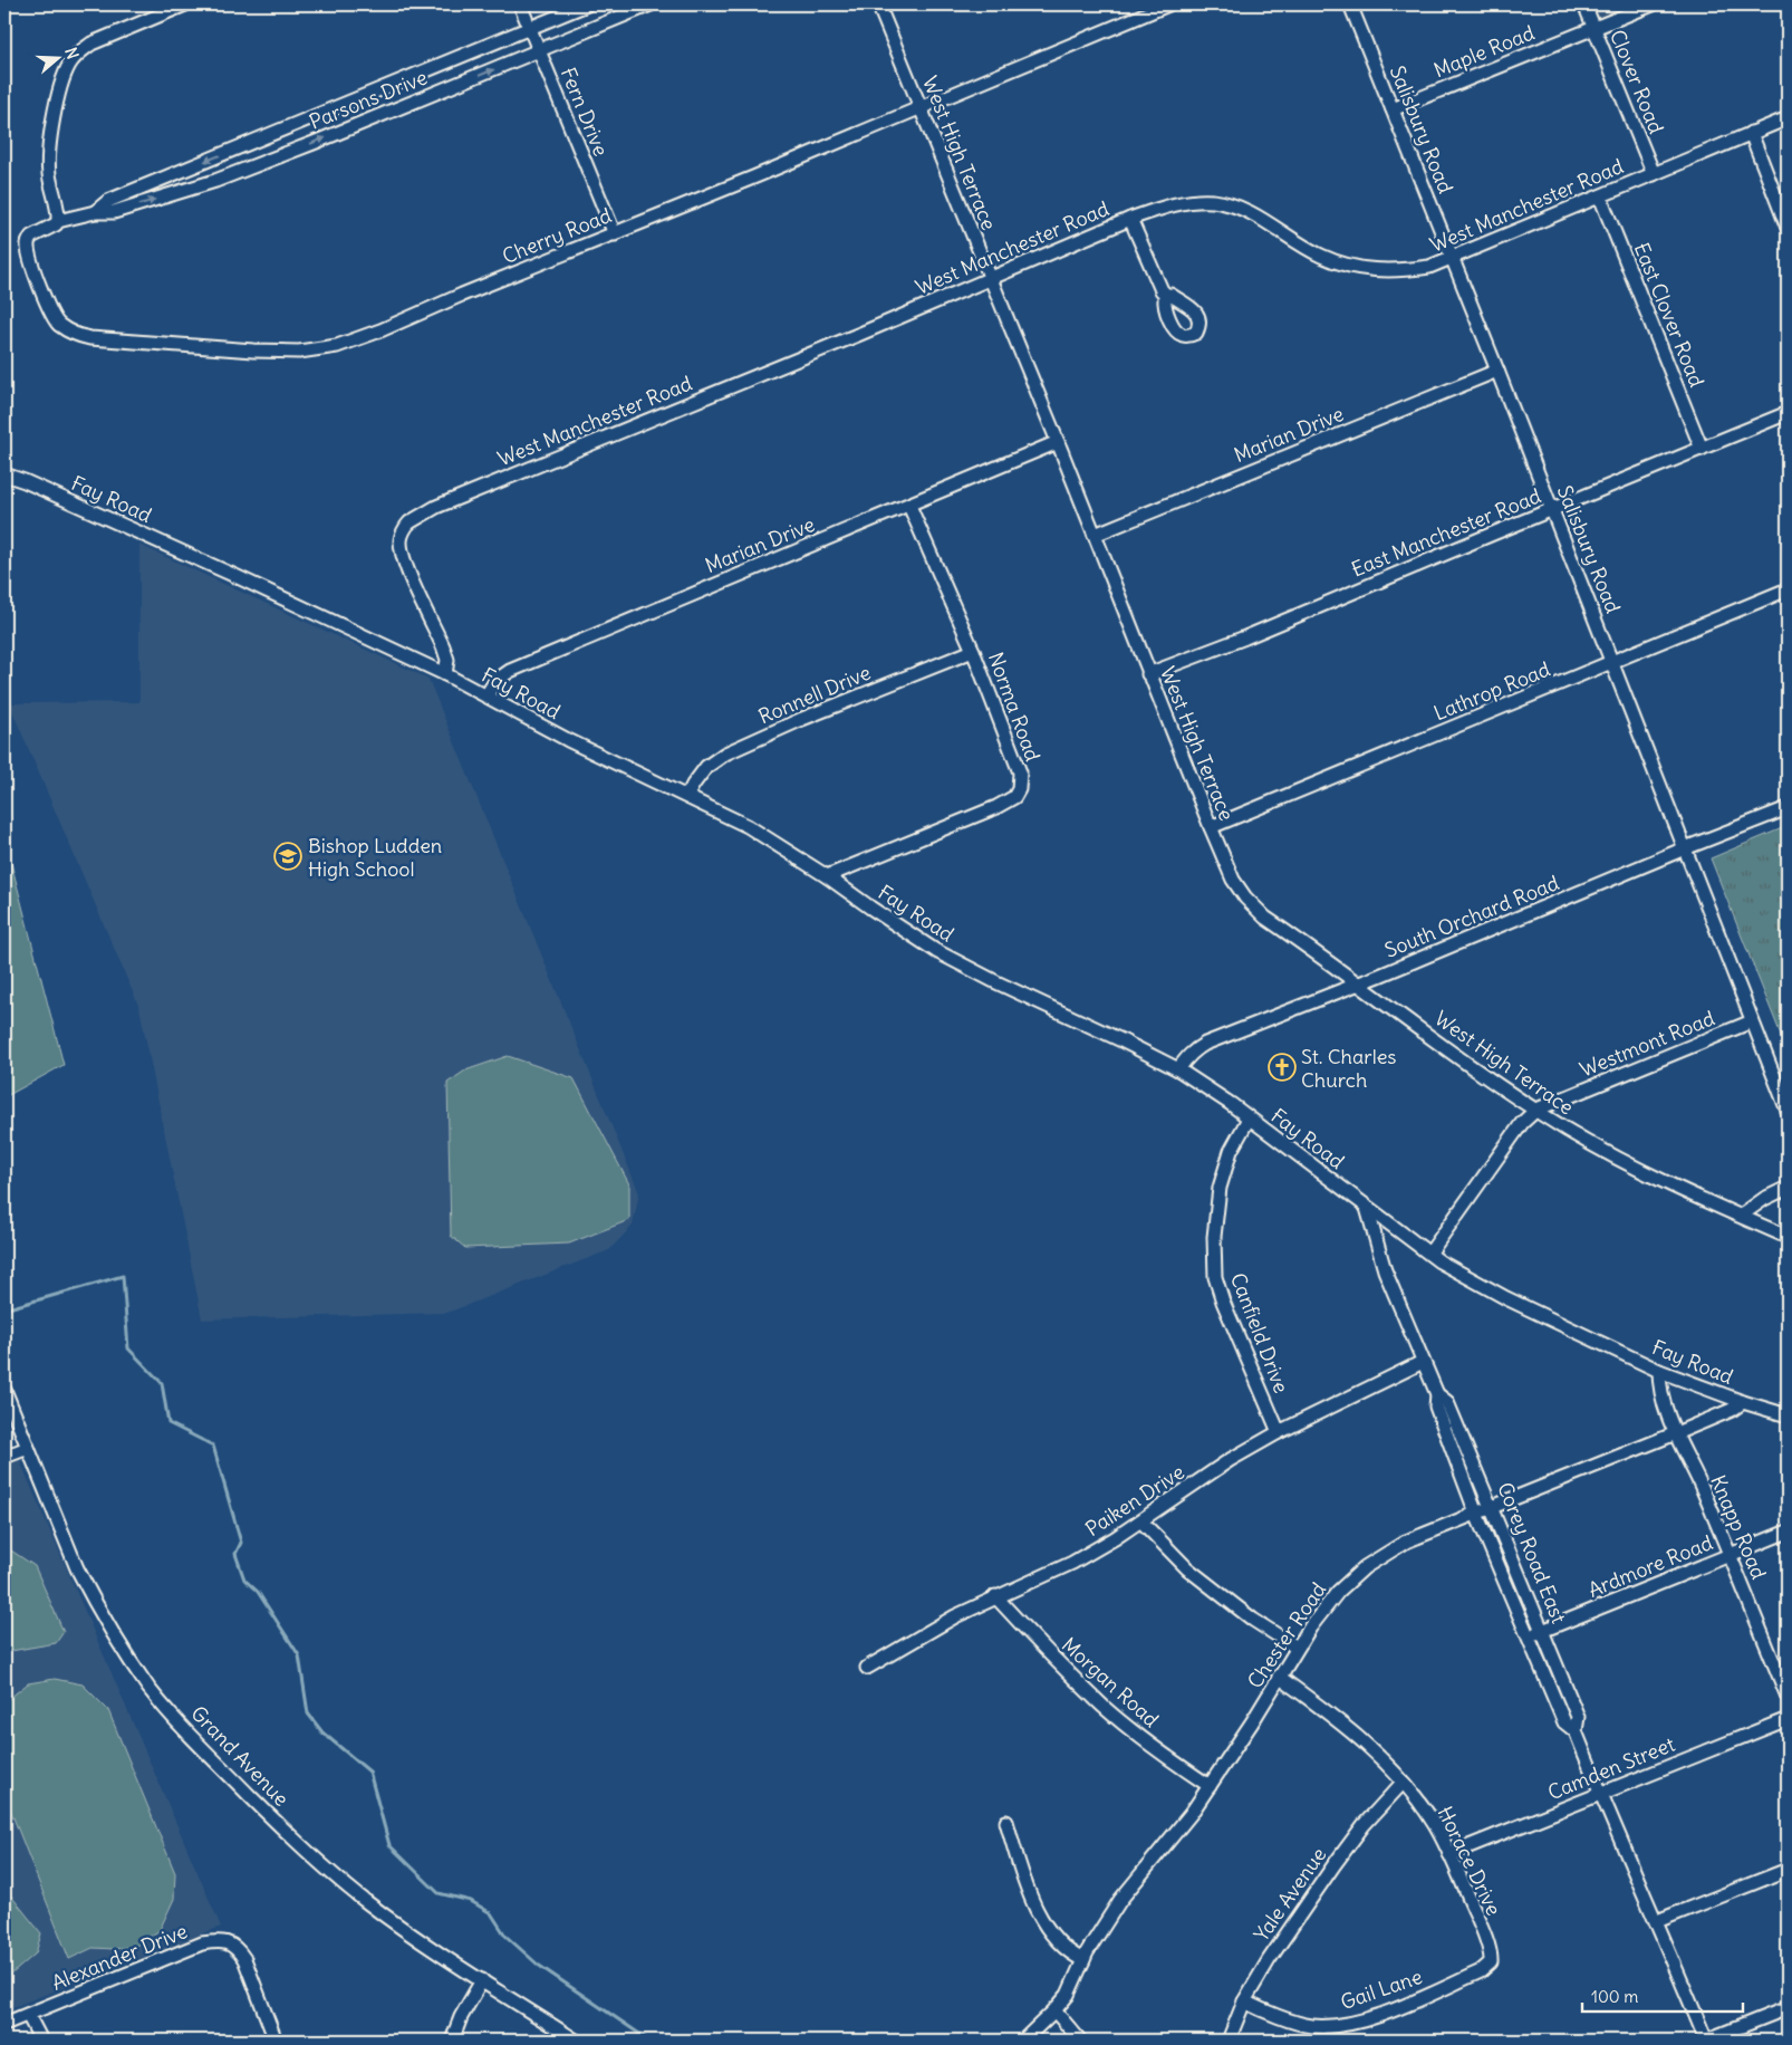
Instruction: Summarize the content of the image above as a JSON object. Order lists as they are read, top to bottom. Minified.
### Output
{"streets":{"street":["Maple Road","Clover Road","Parsons Drive","Fern Drive","Salisbury Road","West High Terrace","West Manchester Road","Cherry Road","East Clover Road","Marian Drive","Fay Road","East Manchester Road","Lathrop Road","Ronnell Drive","Norma Road","South Orchard Road","Westmont Road","Canfield Drive","Paiken Drive","Knapp Road","Corey Road East","Ardmore Road","Chester Road","Morgan Road","Grand Avenue","Camden Street","Horace Drive","Yale Avenue","Alexander Drive","Gail Lane"]},"crossings":[["Maple Road","Clover Road"],["Maple Road","Salisbury Road"],["Clover Road","West Manchester Road"],["Parsons Drive","Fern Drive"],["Parsons Drive","Cherry Road"],["Fern Drive","Cherry Road"],["Salisbury Road","West Manchester Road"],["Salisbury Road","Marian Drive"],["Salisbury Road","East Manchester Road"],["Salisbury Road","Lathrop Road"],["Salisbury Road","South Orchard Road"],["Salisbury Road","Westmont Road"],["West High Terrace","West Manchester Road"],["West High Terrace","Cherry Road"],["West High Terrace","Marian Drive"],["West High Terrace","East Manchester Road"],["West High Terrace","Lathrop Road"],["West High Terrace","South Orchard Road"],["West High Terrace","Westmont Road"],["West Manchester Road","East Clover Road"],["West Manchester Road","Fay Road"],["East Clover Road","East Manchester Road"],["Marian Drive","Fay Road"],["Marian Drive","Norma Road"],["Fay Road","Ronnell Drive"],["Fay Road","Norma Road"],["Fay Road","South Orchard Road"],["Fay Road","Westmont Road"],["Fay Road","Canfield Drive"],["Fay Road","Knapp Road"],["Fay Road","Corey Road East"],["Fay Road","Chester Road"],["Ronnell Drive","Norma Road"],["Canfield Drive","Paiken Drive"],["Paiken Drive","Corey Road East"],["Paiken Drive","Morgan Road"],["Knapp Road","Ardmore Road"],["Knapp Road","Chester Road"],["Corey Road East","Ardmore Road"],["Corey Road East","Chester Road"],["Corey Road East","Camden Street"],["Chester Road","Morgan Road"],["Chester Road","Horace Drive"],["Camden Street","Horace Drive"],["Horace Drive","Yale Avenue"],["Horace Drive","Gail Lane"],["Yale Avenue","Gail Lane"]],"places":{"school or university":["Bishop Ludden High School"],"church":["St. Charles Church"]},"scale_bar":"100 m","north":"right"}
